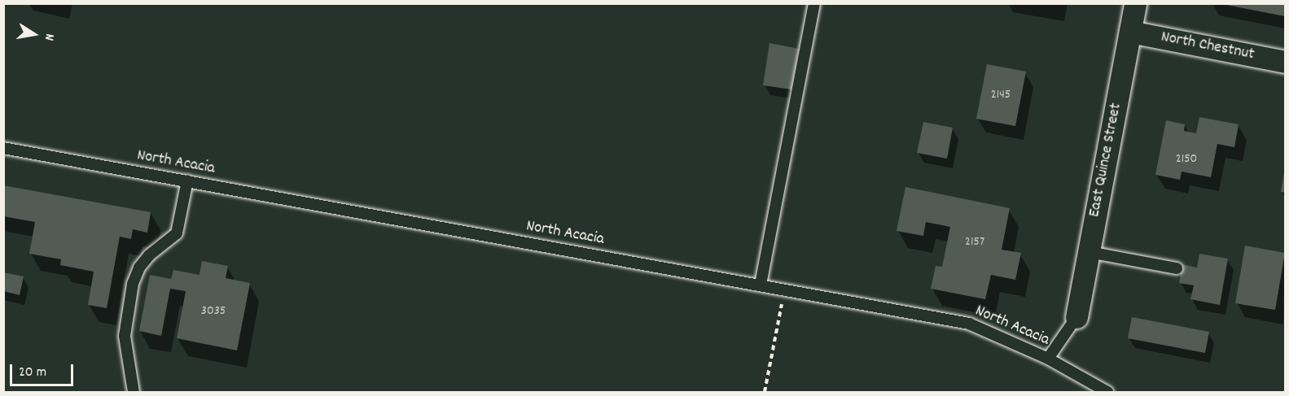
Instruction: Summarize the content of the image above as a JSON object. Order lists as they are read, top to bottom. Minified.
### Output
{"streets":{"street":["North Chestnut","East Quince Street"],"lane":["North Acacia"]},"crossings":[["North Chestnut","East Quince Street"]],"house_numbers":["2145","2150","2157","3035"],"scale_bar":"20 m","north":"right"}
